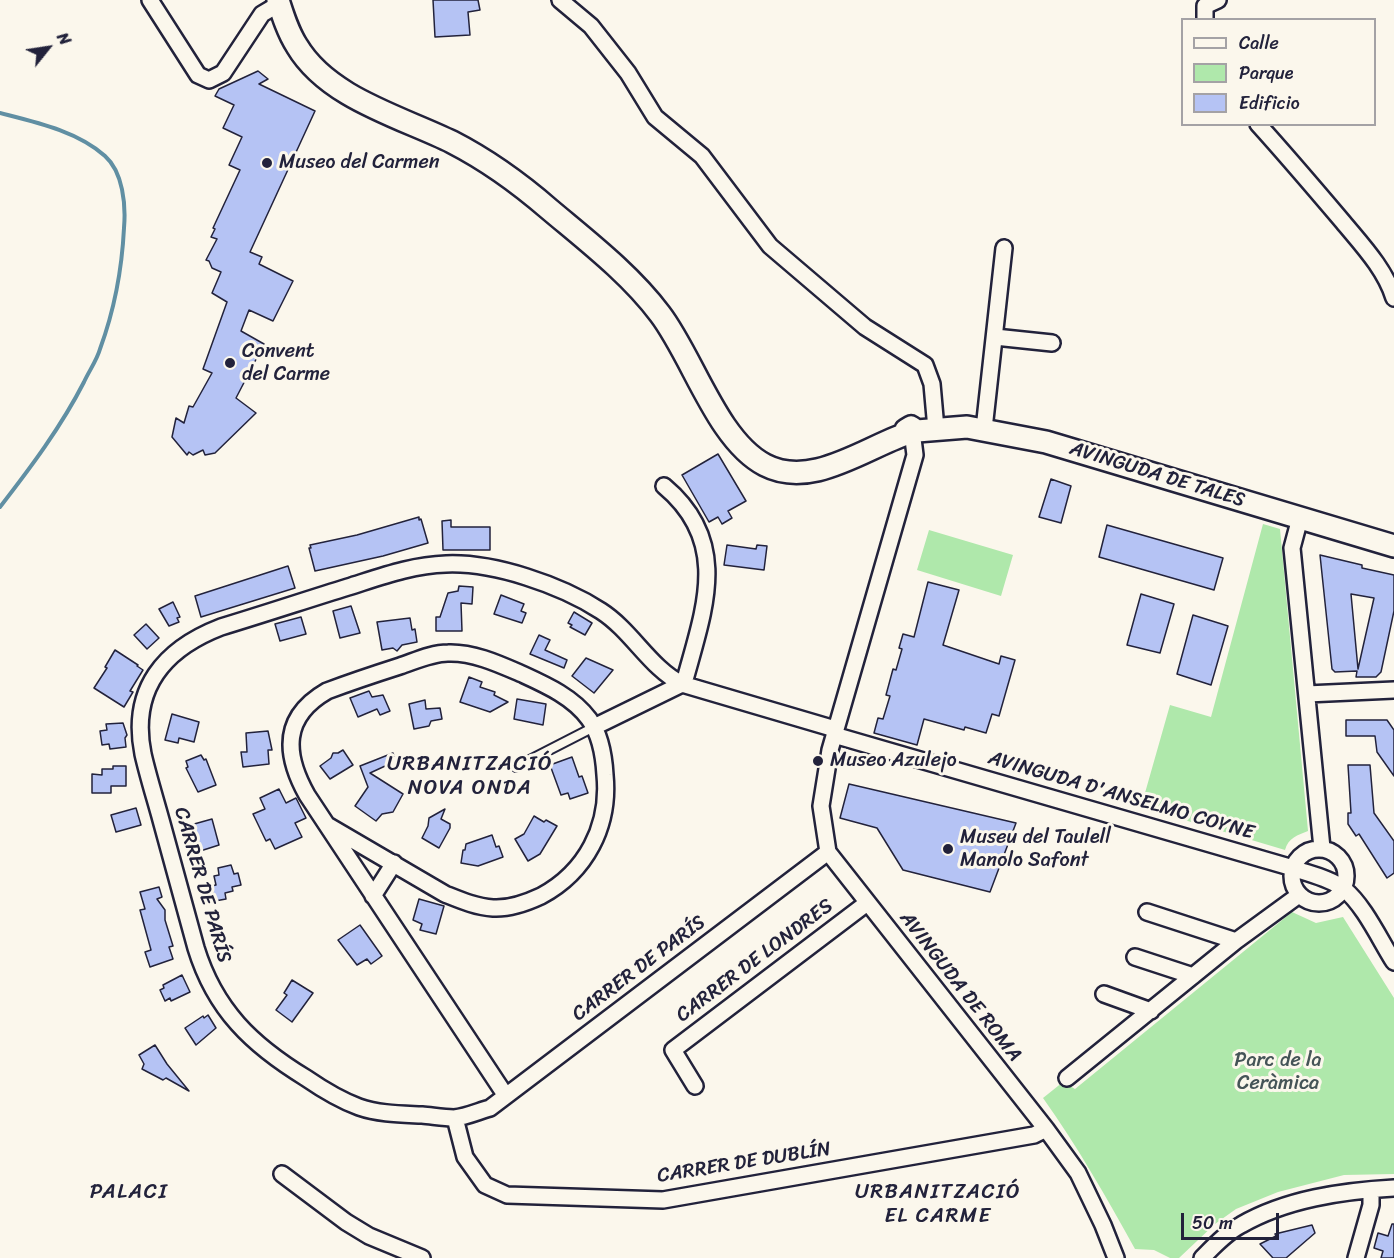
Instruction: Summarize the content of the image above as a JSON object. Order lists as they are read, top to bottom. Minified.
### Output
{"streets":{"main road":["AVINGUDA DE TALES"],"street":["AVINGUDA D'ANSELMO COYNE","CARRER DE PARÍS","CARRER DE LONDRES","AVINGUDA DE ROMA","CARRER DE DUBLÍN"]},"crossings":[["AVINGUDA DE TALES","AVINGUDA DE ROMA"],["AVINGUDA D'ANSELMO COYNE","CARRER DE PARÍS"],["AVINGUDA D'ANSELMO COYNE","AVINGUDA DE ROMA"],["CARRER DE PARÍS","AVINGUDA DE ROMA"],["CARRER DE PARÍS","CARRER DE DUBLÍN"],["CARRER DE LONDRES","AVINGUDA DE ROMA"],["AVINGUDA DE ROMA","CARRER DE DUBLÍN"]],"districts":["URBANITZACIÓ NOVA ONDA","PALACI","URBANITZACIÓ EL CARME"],"parks":["Parc de la Ceràmica"],"places":["Museo del Carmen","Convent del Carme","Museo Azulejo","Museu del Taulell Manolo Safont"],"legend":["Calle","Parque","Edificio"],"scale_bar":"50 m","north":"top right"}
